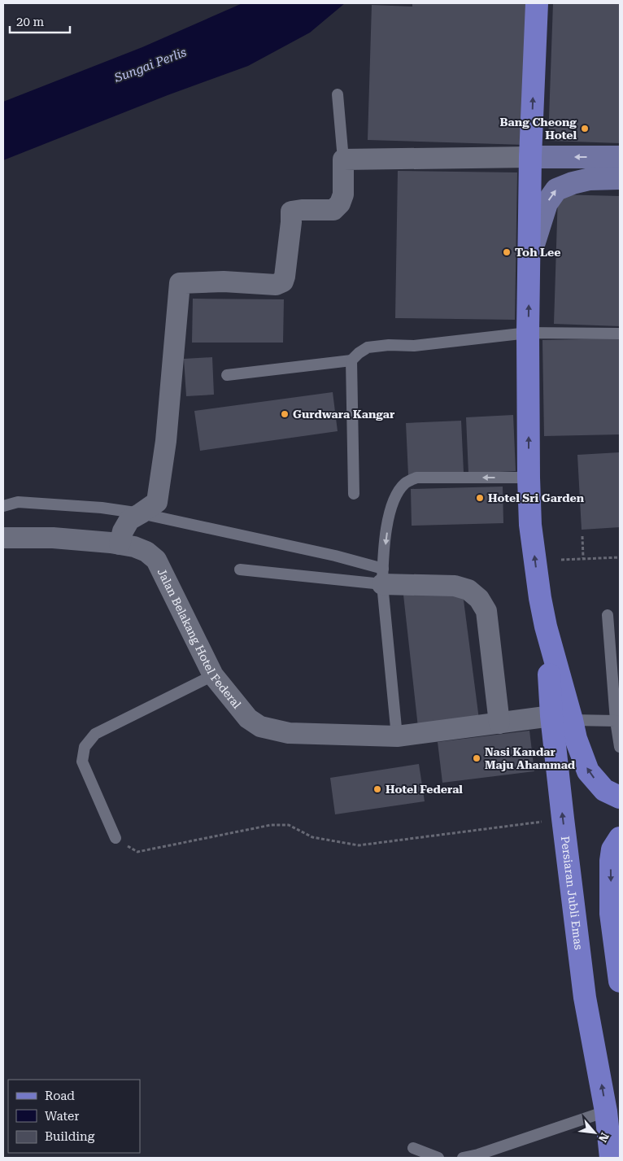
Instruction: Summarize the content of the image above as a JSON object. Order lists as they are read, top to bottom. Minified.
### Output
{"streets":{"main road":["Persiaran Jubli Emas"],"street":["Jalan Belakang Hotel Federal"]},"crossings":[["Jalan Belakang Hotel Federal","Persiaran Jubli Emas"]],"water":["Sungai Perlis"],"places":["Bang Cheong Hotel","Toh Lee","Gurdwara Kangar","Hotel Sri Garden","Nasi Kandar Maju Ahammad","Hotel Federal"],"legend":["Road","Water","Building"],"scale_bar":"20 m","north":"bottom right"}
